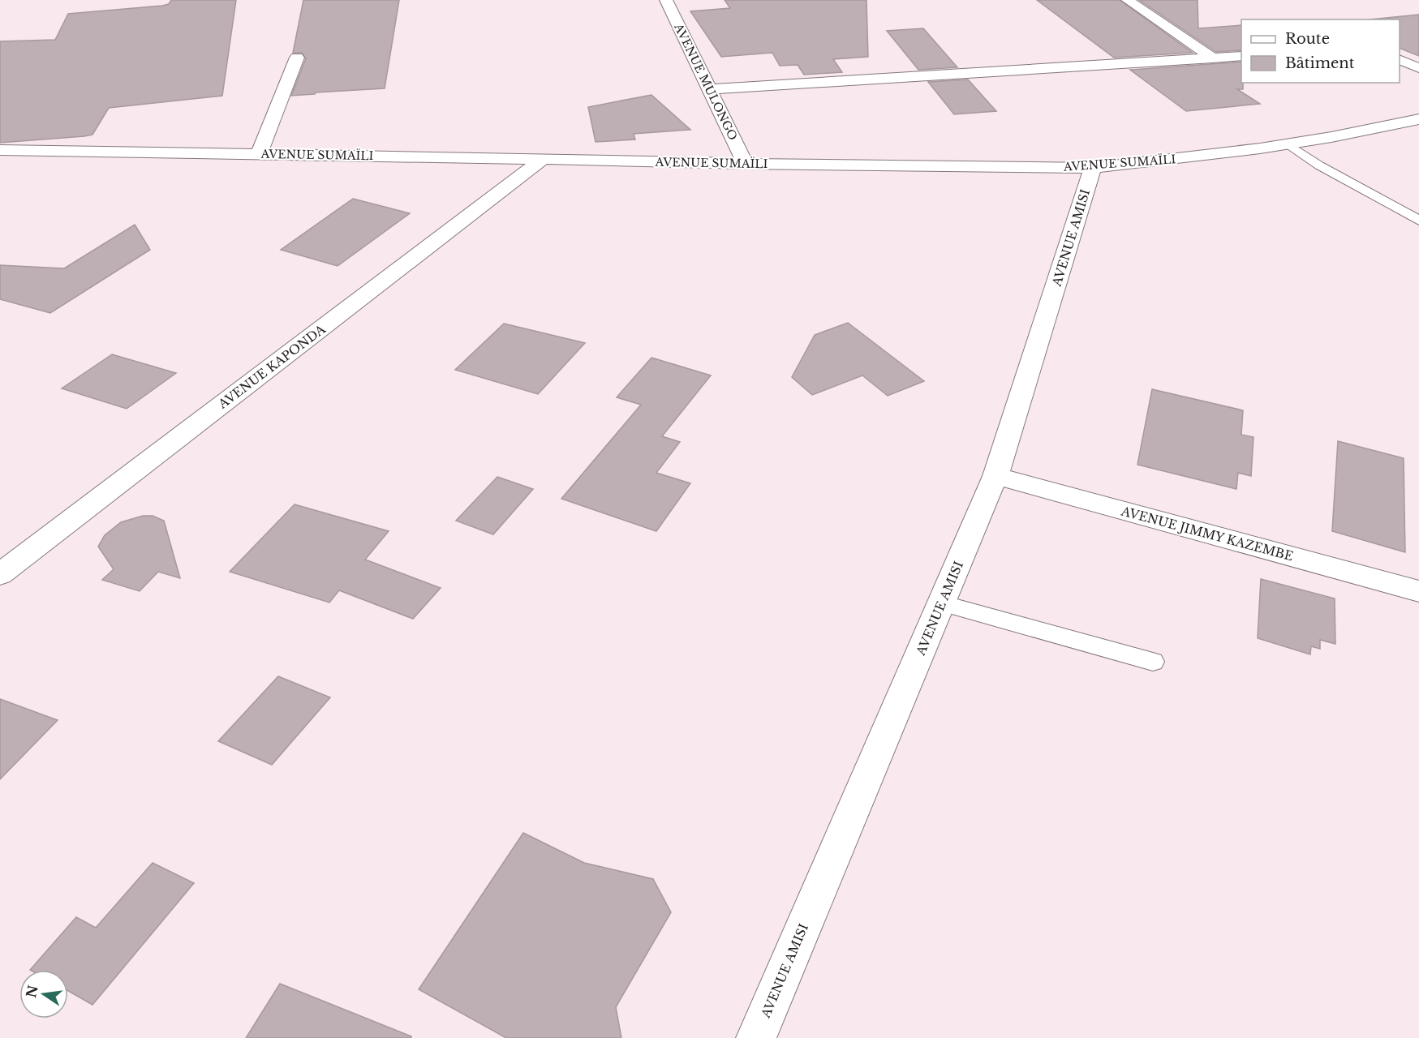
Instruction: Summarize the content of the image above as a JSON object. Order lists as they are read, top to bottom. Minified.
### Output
{"streets":{"street":["AVENUE MULONGO","AVENUE SUMAÏLI","AVENUE AMISI","AVENUE KAPONDA","AVENUE JIMMY KAZEMBE"]},"crossings":[["AVENUE MULONGO","AVENUE SUMAÏLI"],["AVENUE SUMAÏLI","AVENUE AMISI"],["AVENUE SUMAÏLI","AVENUE KAPONDA"],["AVENUE AMISI","AVENUE JIMMY KAZEMBE"]],"legend":["Route","Bâtiment"],"north":"left"}
